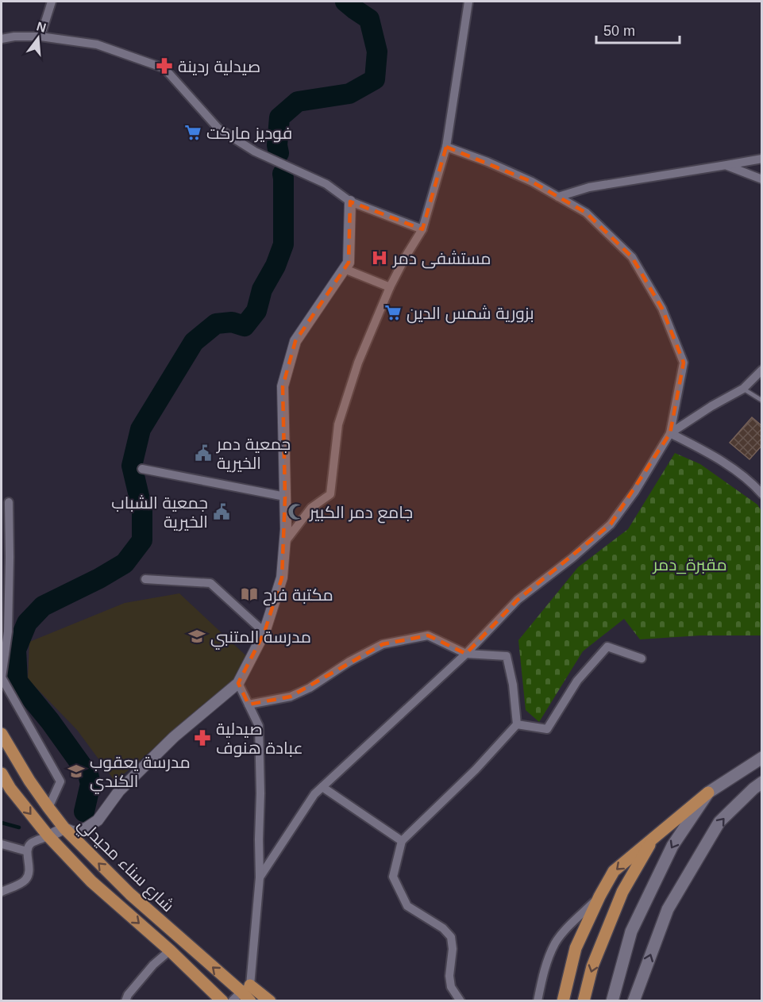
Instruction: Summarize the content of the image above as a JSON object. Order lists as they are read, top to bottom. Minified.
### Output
{"streets":{"main road":["شارع سناء محيدلي"]},"parks":["مقبرة_دمر"],"places":{"pharmacy":["صيدلية ردينة","صيدلية عبادة هنوف"],"supermarket":["فوديز ماركت","بزورية شمس الدين"],"hospital":["مستشفى دمر"],"public building":["جمعية دمر الخيرية","جمعية الشباب الخيرية"],"mosque":["جامع دمر الكبير"],"library":["مكتبة فرح"],"school or university":["مدرسة المتنبي","مدرسة يعقوب الكندي"]},"scale_bar":"50 m","north":"top"}
